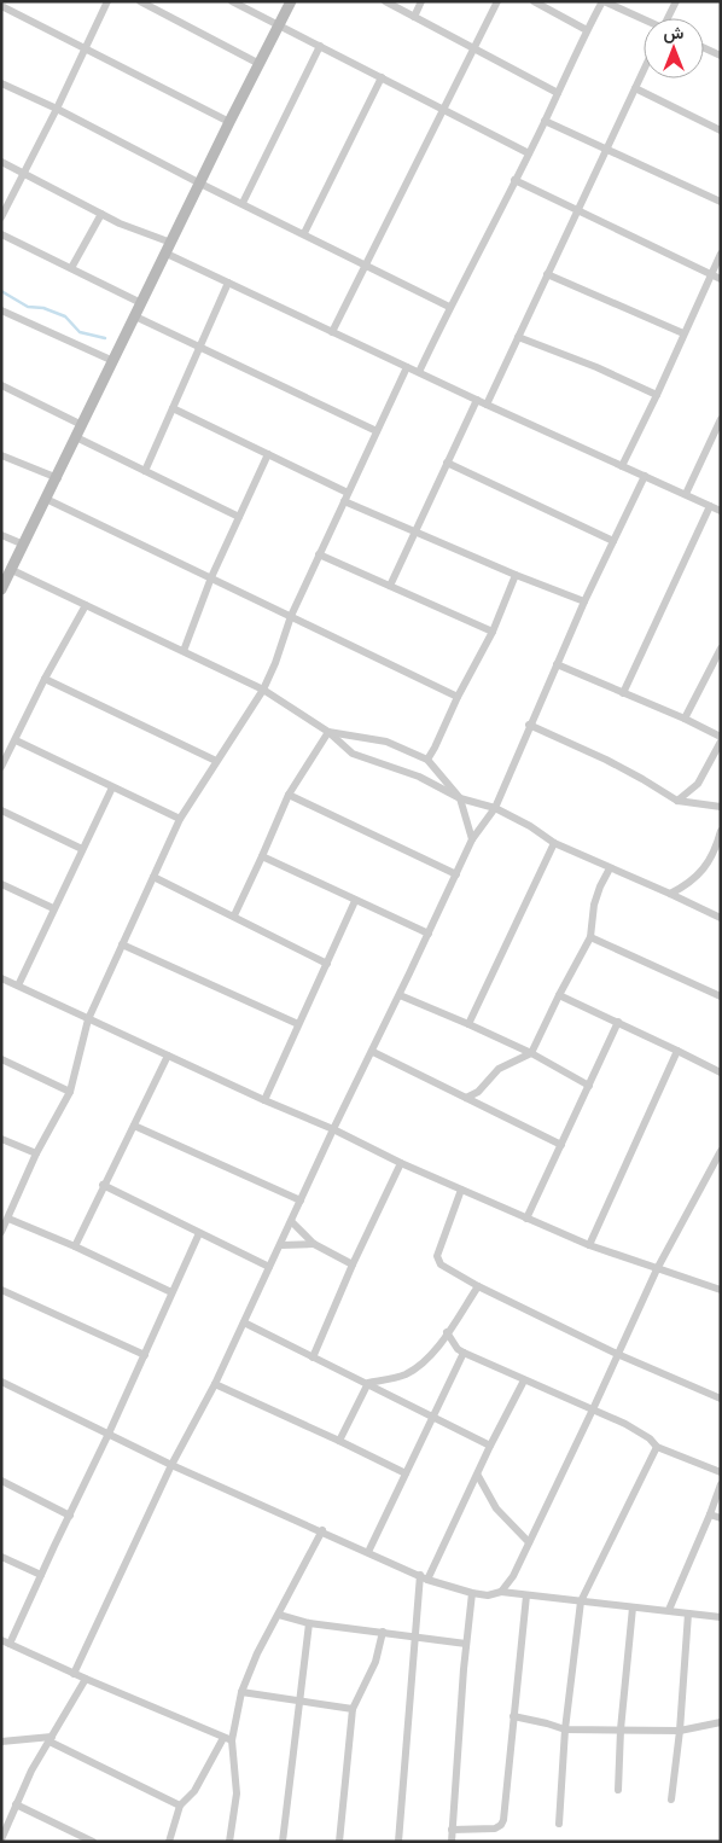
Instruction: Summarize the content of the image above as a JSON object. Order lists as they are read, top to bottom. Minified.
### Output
{"north":"top"}
